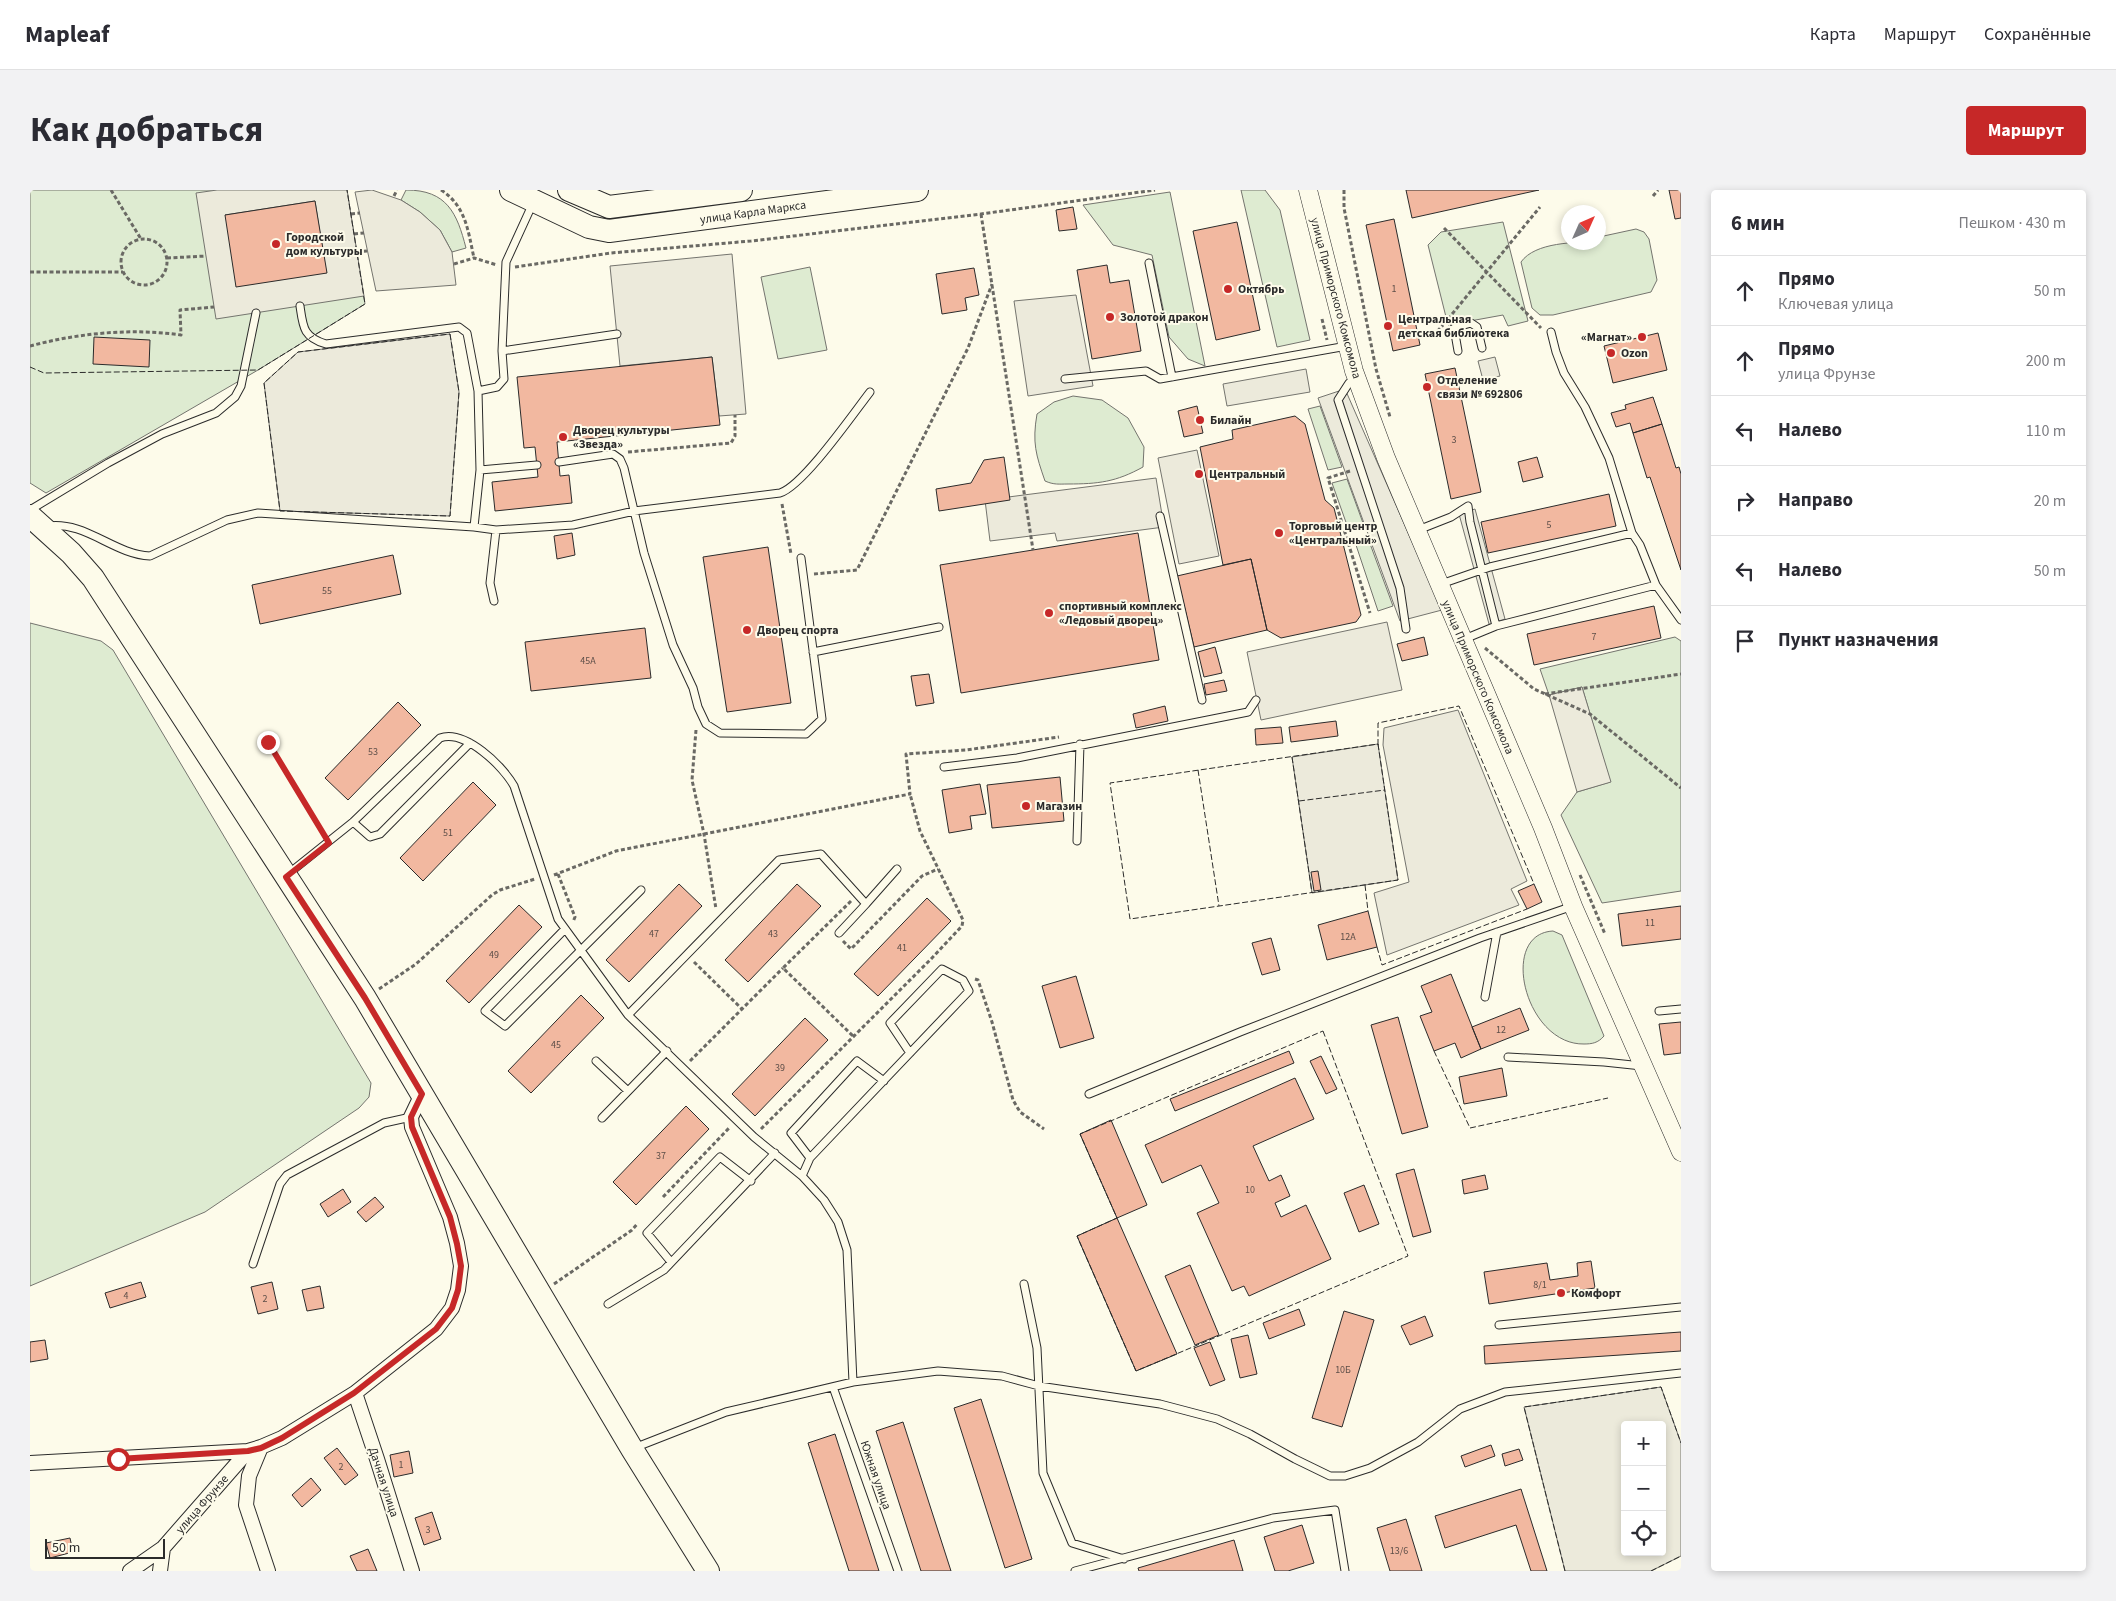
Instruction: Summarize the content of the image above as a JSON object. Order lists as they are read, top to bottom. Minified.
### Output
{"streets":{"main road":["улица Карла Маркса"],"street":["улица Приморского Комсомола","Дачная улица","улица Фрунзе"],"lane":["Южная улица"]},"crossings":[["Дачная улица","улица Фрунзе"]],"places":["Городской дом культуры","Октябрь","Золотой дракон","Центральная детская библиотека","«Магнат»","Ozon","Отделение связи № 692806","Билайн","Дворец культуры «Звезда»","Центральный","Торговый центр «Центральный»","спортивный комплекс «Ледовый дворец»","Дворец спорта","Магазин","Комфорт"],"house_numbers":["1","3","5","55","7","45А","53","51","11","47","43","12А","41","49","12","45","39","37","10","8/1","4","2","10Б","1","2","3","13/6"],"scale_bar":"50 m","north":"top right","page":{"header":"Mapleaf","nav":["Карта","Маршрут","Сохранённые"],"title":"Как добраться","buttons":"Маршрут","heading":["6 мин","Пешком · 430 m"],"list":[["Прямо","Ключевая улица","50 m"],["Прямо","улица Фрунзе","200 m"],["Налево","110 m"],["Направо","20 m"],["Налево","50 m"],"Пункт назначения"],"map_buttons":["+","−"],"scale":"50 m"}}
